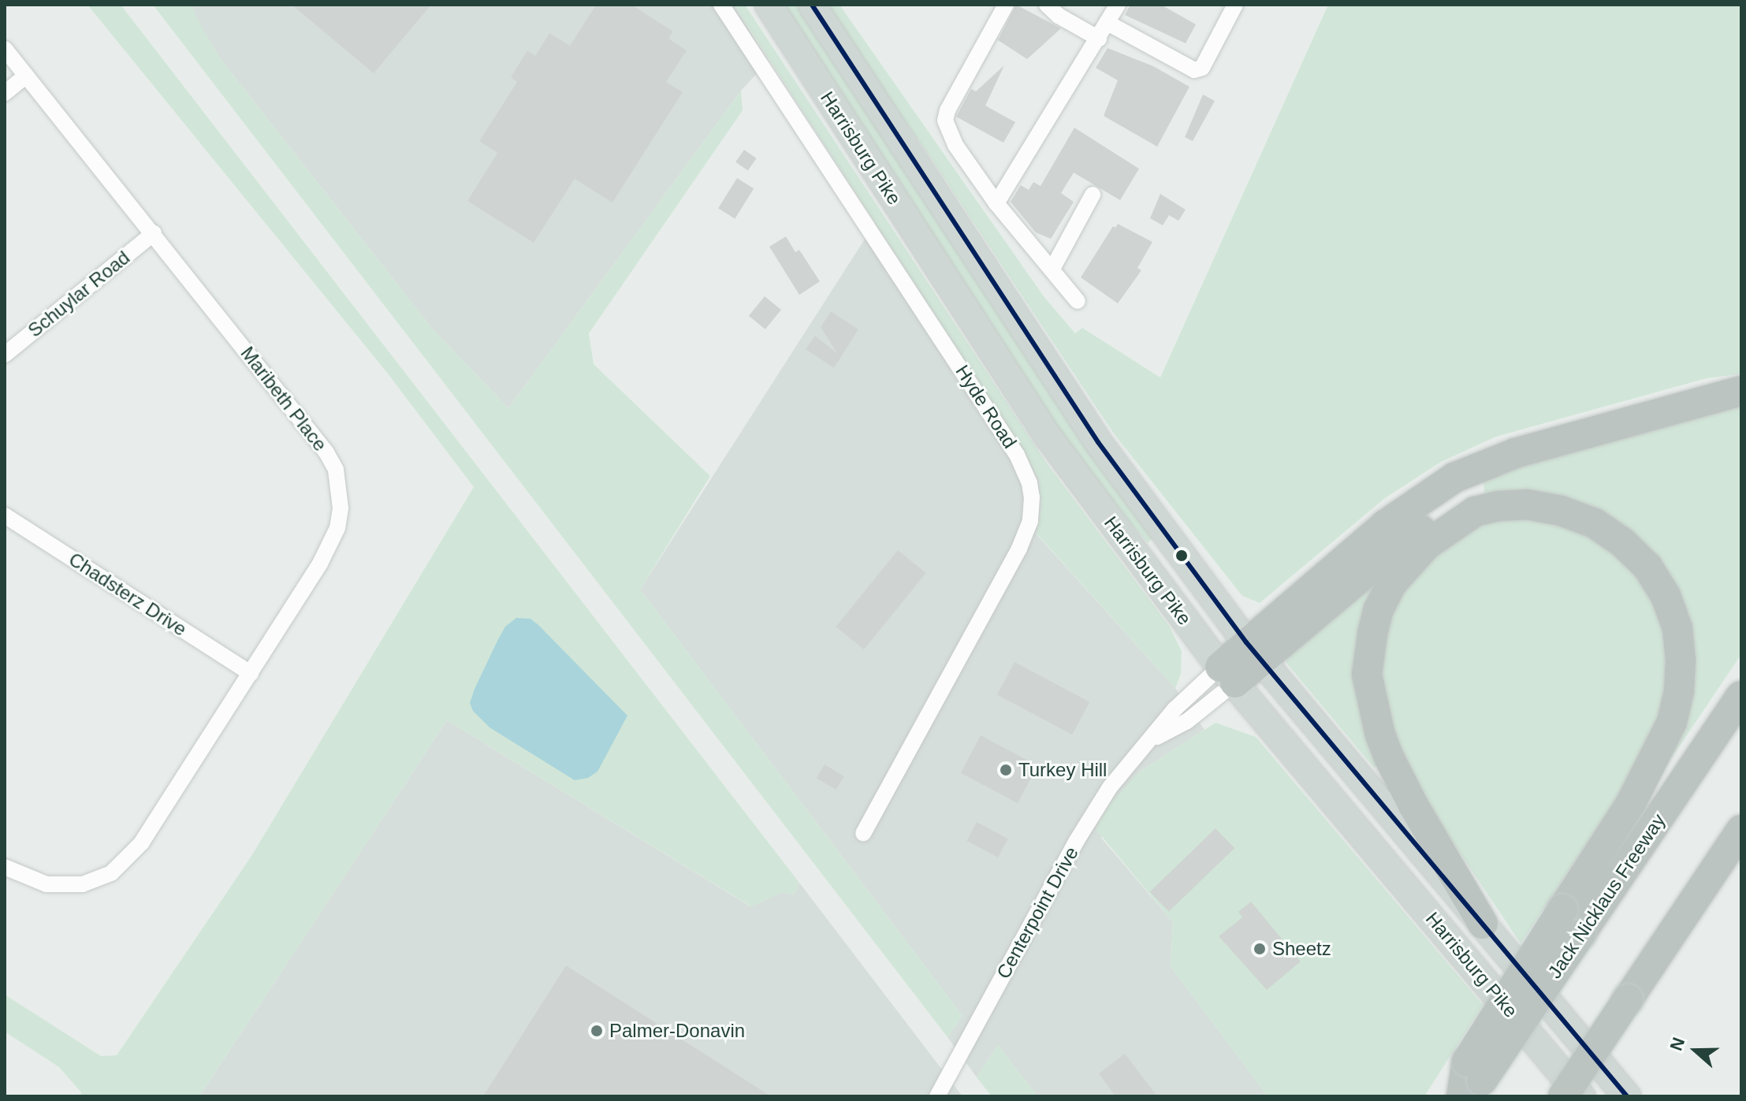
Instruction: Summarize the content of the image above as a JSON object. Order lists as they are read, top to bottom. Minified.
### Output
{"streets":{"highway":["Jack Nicklaus Freeway"],"main road":["Harrisburg Pike"],"street":["Schuylar Road","Maribeth Place","Hyde Road","Chadsterz Drive","Centerpoint Drive"]},"crossings":[["Harrisburg Pike","Centerpoint Drive"],["Schuylar Road","Maribeth Place"],["Maribeth Place","Chadsterz Drive"]],"places":["Turkey Hill","Sheetz","Palmer-Donavin"],"north":"left"}
